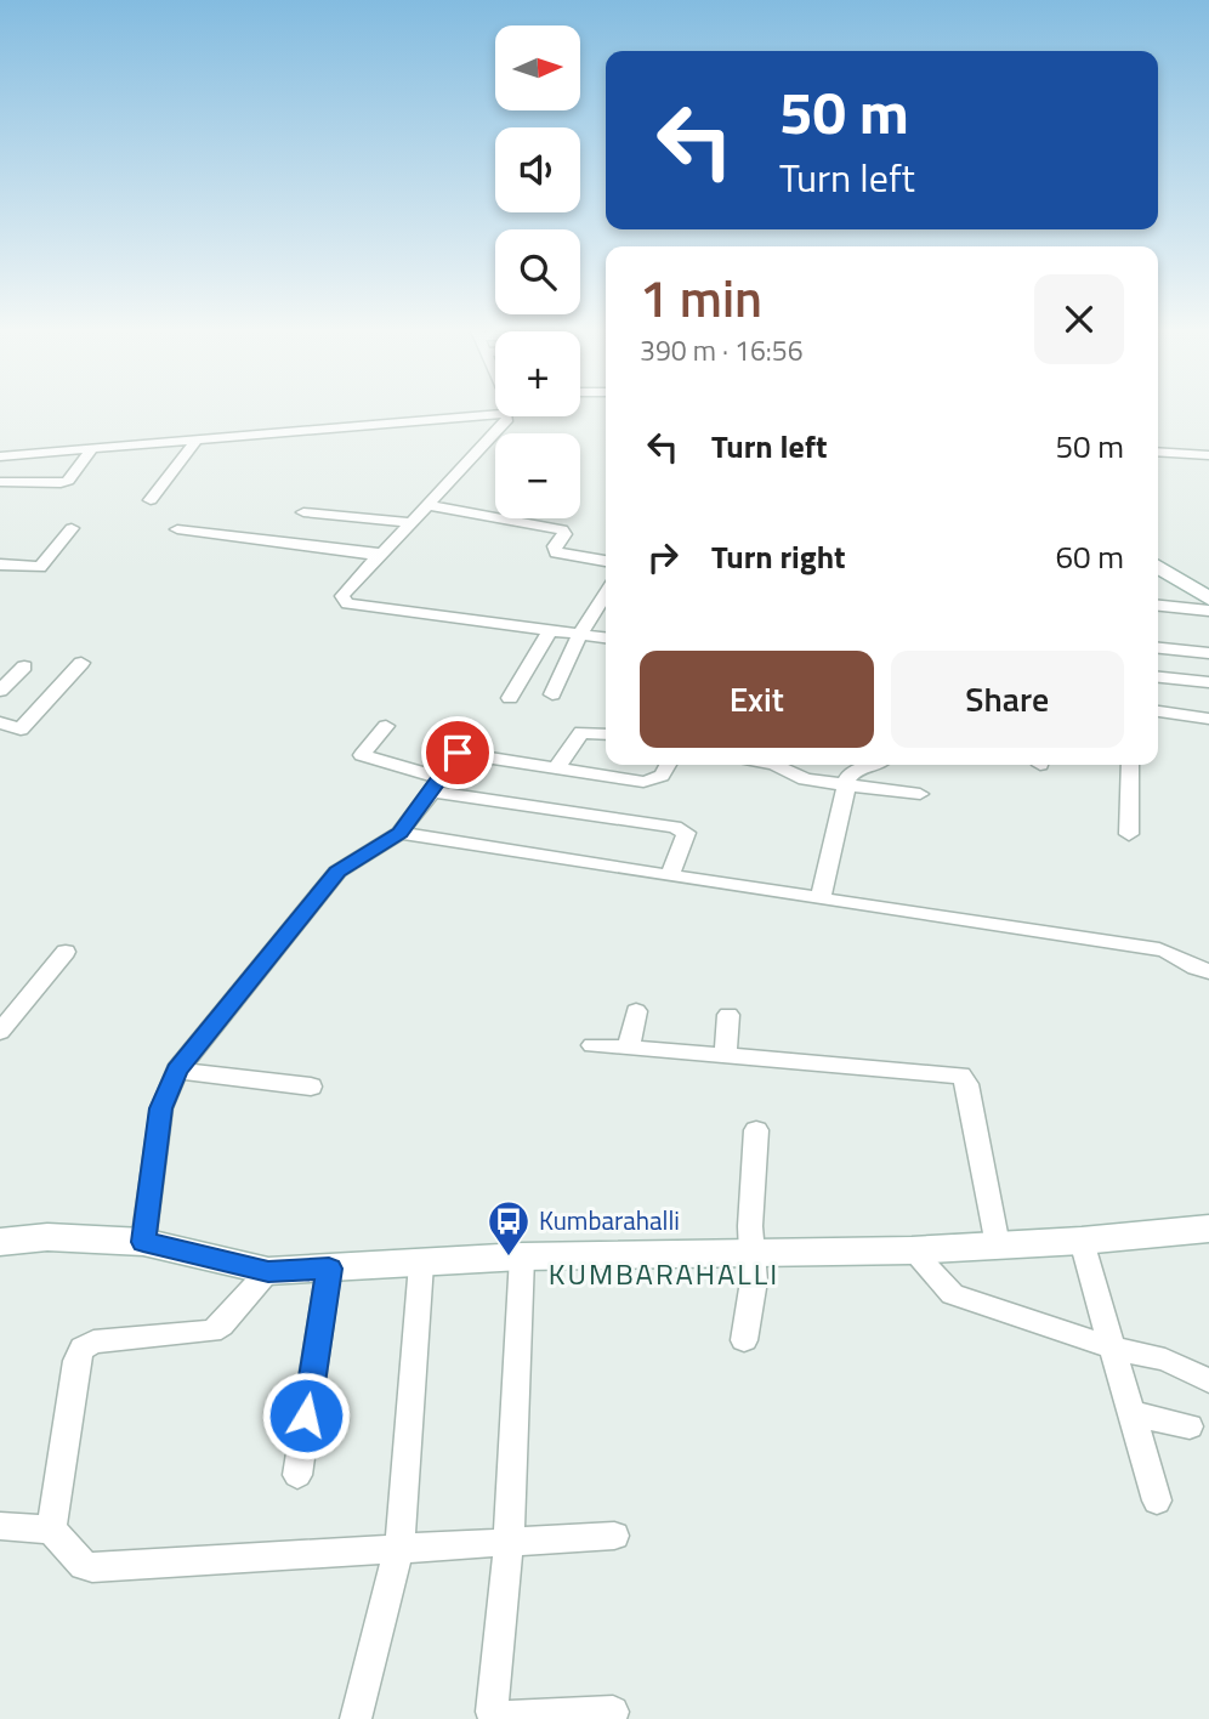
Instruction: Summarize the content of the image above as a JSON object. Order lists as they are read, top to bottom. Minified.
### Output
{"districts":["KUMBARAHALLI"],"places":{"bus stop":["Kumbarahalli"]},"north":"right","page":{"map_buttons":["+","−"],"turn":["50 m","Turn left"],"heading":["1 min","390 m · 16:56"],"list":[{"name":"Turn left","value":"50 m"},{"name":"Turn right","value":"60 m"}],"buttons":["Exit","Share"]}}
